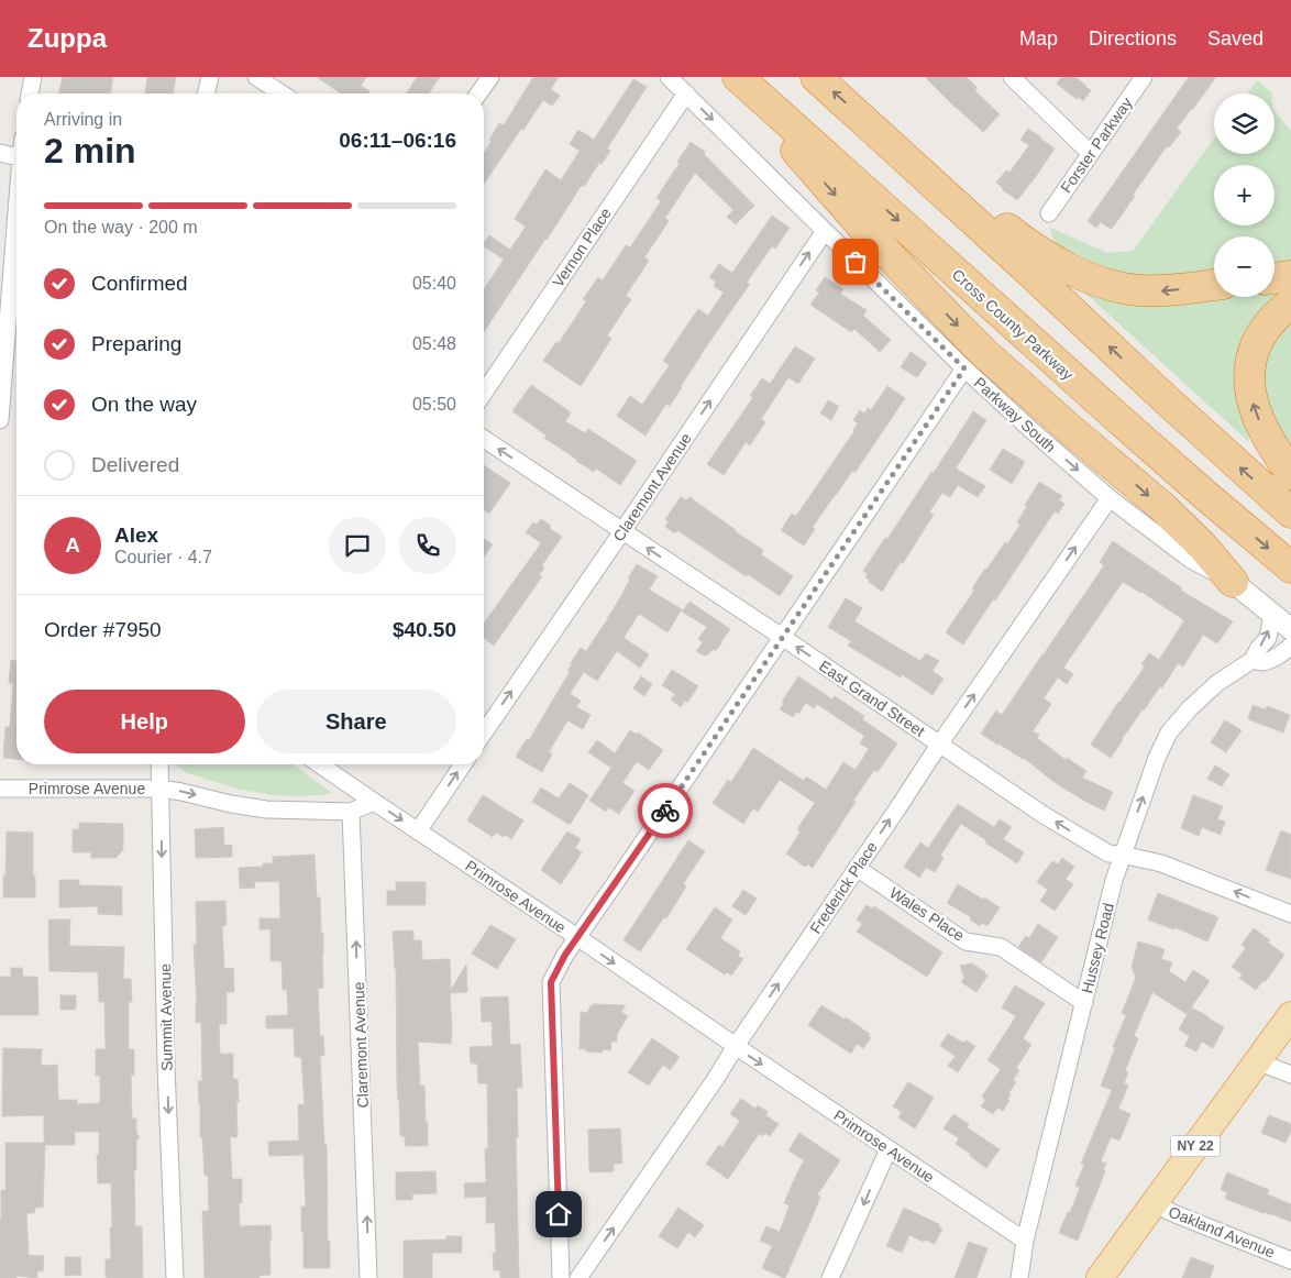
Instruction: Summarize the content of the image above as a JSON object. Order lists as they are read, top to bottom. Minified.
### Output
{"streets":{"highway":["Cross County Parkway"],"main road":["NY 22"],"street":["Forster Parkway","Vernon Place","Parkway South","Claremont Avenue","East Grand Street","Primrose Avenue","Frederick Place","Wales Place","Hussey Road","Summit Avenue","Oakland Avenue"]},"crossings":[["Vernon Place","Parkway South"],["Parkway South","Claremont Avenue"],["Parkway South","Frederick Place"],["Parkway South","Hussey Road"],["Claremont Avenue","East Grand Street"],["Claremont Avenue","Primrose Avenue"],["East Grand Street","Frederick Place"],["East Grand Street","Hussey Road"],["Primrose Avenue","Frederick Place"],["Primrose Avenue","Hussey Road"],["Primrose Avenue","Summit Avenue"],["Frederick Place","Wales Place"],["Wales Place","Hussey Road"],["NY 22","Oakland Avenue"]],"one_way":["Parkway South","Claremont Avenue","East Grand Street","Primrose Avenue","Frederick Place","Hussey Road","Summit Avenue"],"page":{"header":"Zuppa","nav":["Map","Directions","Saved"],"map_buttons":["+","−"],"heading":["2 min","Arriving in","06:11–06:16"],"panel":["Alex","Courier · 4.7","Order #7950","$40.50"],"bar":"On the way · 200 m","list":[["Confirmed","05:40"],["Preparing","05:48"],["On the way","05:50"],"Delivered"],"round":"A","buttons":["Help","Share"]}}
